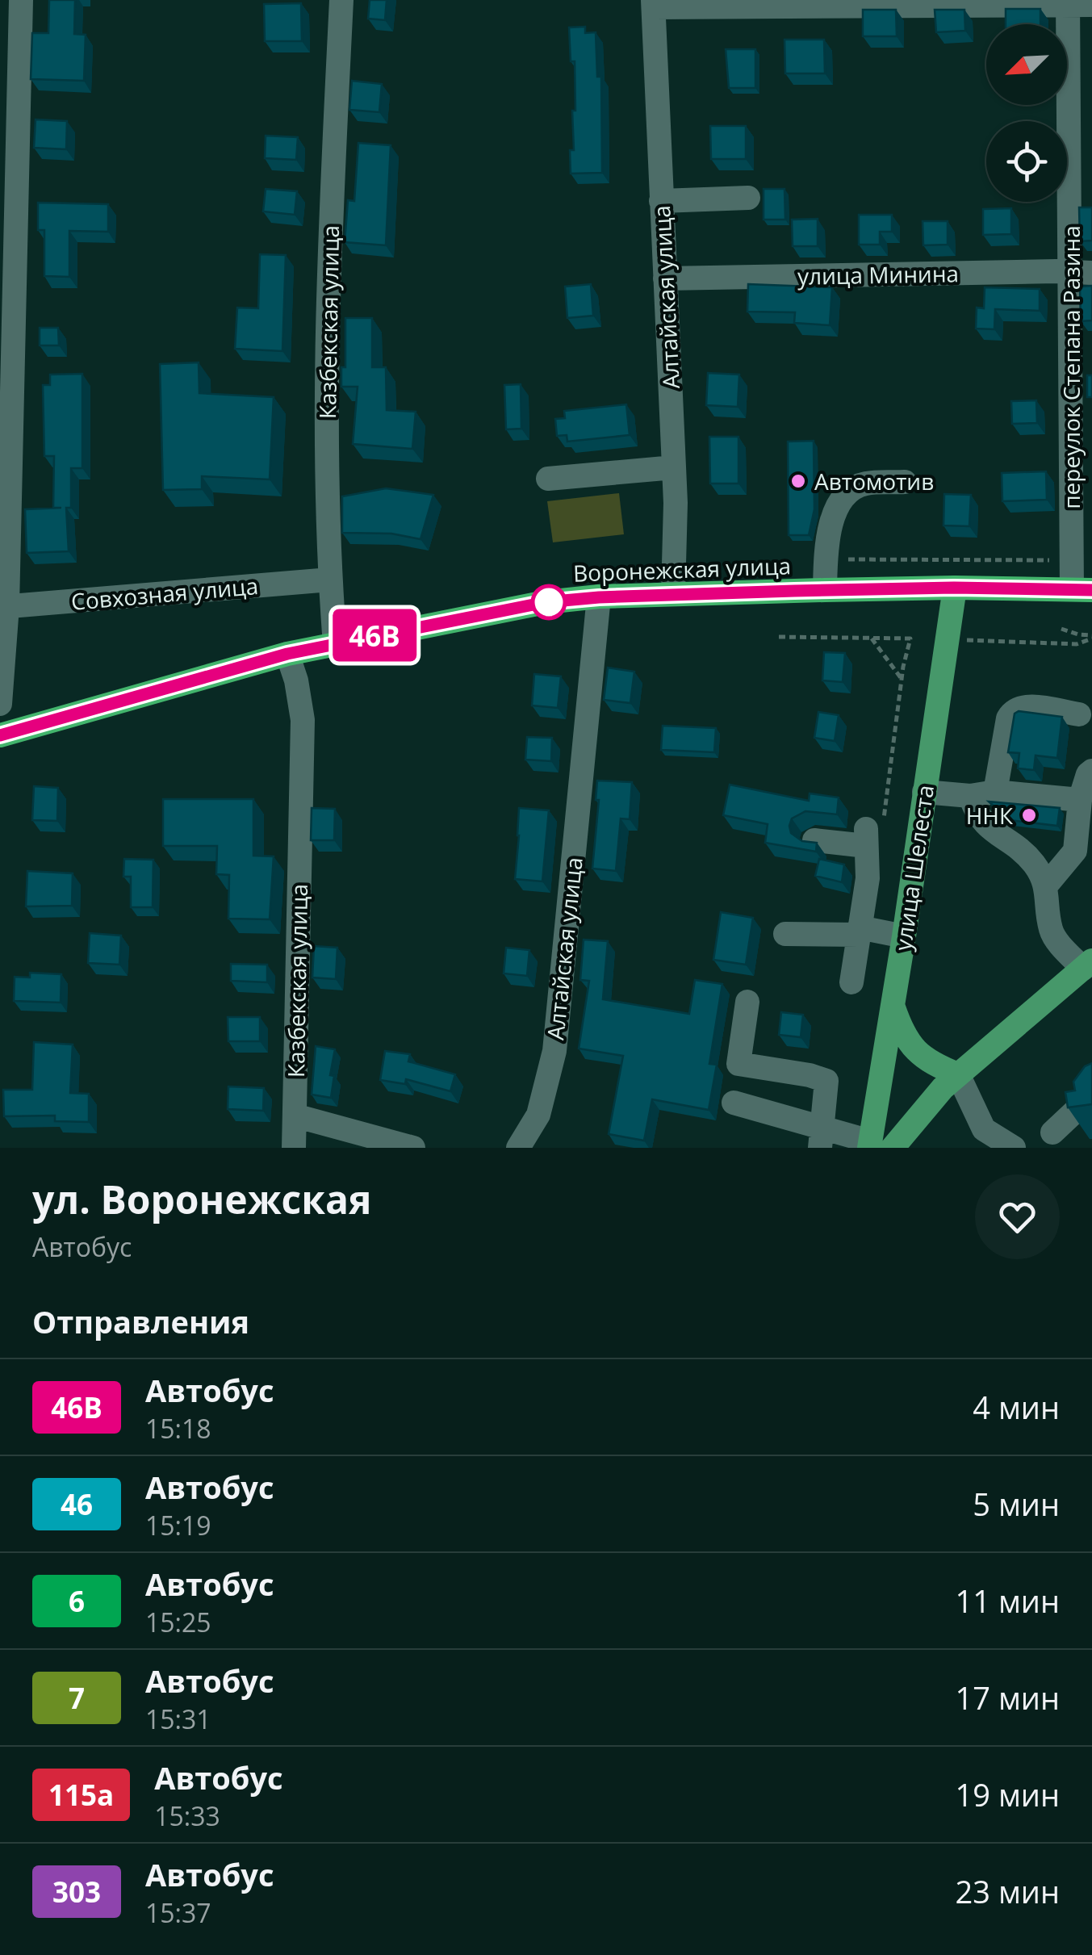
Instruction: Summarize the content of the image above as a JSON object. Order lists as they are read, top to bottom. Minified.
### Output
{"streets":{"highway":["Воронежская улица"],"main road":["улица Шелеста"],"street":["улица Минина","Алтайская улица","Казбекская улица","переулок Степана Разина","Совхозная улица"]},"crossings":[["улица Минина","Алтайская улица"],["улица Минина","переулок Степана Разина"],["Алтайская улица","Воронежская улица"],["Казбекская улица","Воронежская улица"],["Казбекская улица","Совхозная улица"],["переулок Степана Разина","Воронежская улица"],["Воронежская улица","улица Шелеста"]],"places":["Автомотив","ННК"],"lines":["bus line 46В"],"north":"bottom left","page":{"on_map":"46В","heading":[["ул. Воронежская","Автобус"],"Отправления"],"list":[{"mark":"46В","name":"Автобус","note":"15:18","value":"4 мин"},{"mark":"46","name":"Автобус","note":"15:19","value":"5 мин"},{"mark":"6","name":"Автобус","note":"15:25","value":"11 мин"},{"mark":"7","name":"Автобус","note":"15:31","value":"17 мин"},{"mark":"115а","name":"Автобус","note":"15:33","value":"19 мин"},{"mark":"303","name":"Автобус","note":"15:37","value":"23 мин"}]}}
